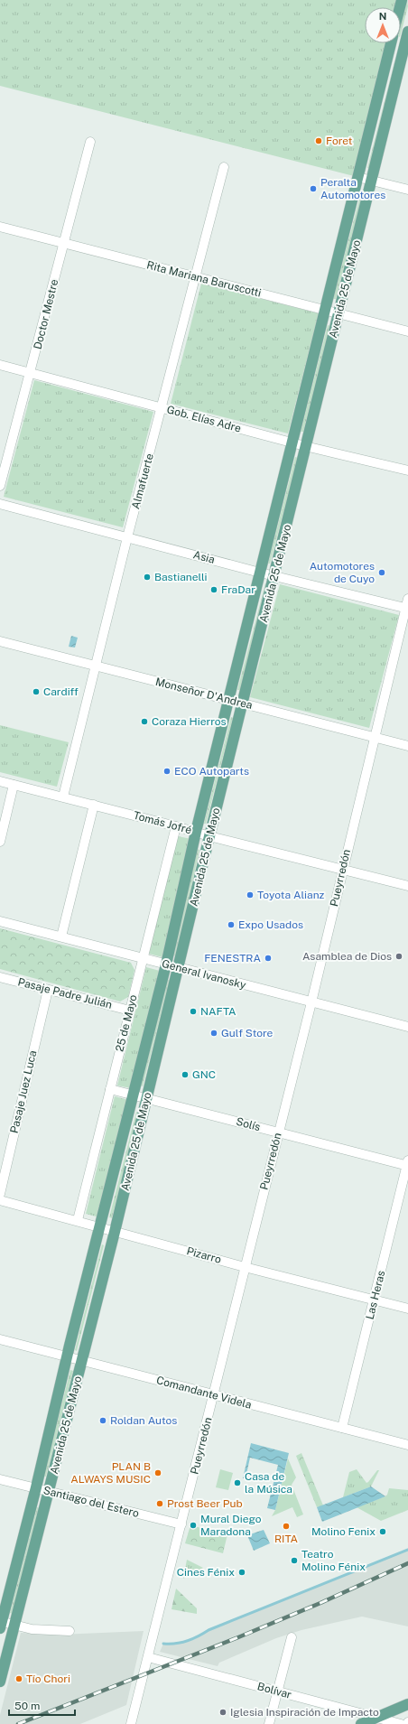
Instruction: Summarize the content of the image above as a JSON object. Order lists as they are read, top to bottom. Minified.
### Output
{"streets":{"main road":["Avenida 25 de Mayo"],"street":["Rita Mariana Baruscotti","Doctor Mestre","Gob. Elías Adre","Almafuerte","Asia","Monseñor D'Andrea","Tomás Jofré","Pueyrredón","General Ivanosky","Pasaje Padre Julián","25 de Mayo","Pasaje Juez Luca","Solís","Pizarro","Las Heras","Comandante Videla","Santiago del Estero","Bolívar"]},"crossings":[["Rita Mariana Baruscotti","Avenida 25 de Mayo"],["Rita Mariana Baruscotti","Doctor Mestre"],["Rita Mariana Baruscotti","Almafuerte"],["Avenida 25 de Mayo","Gob. Elías Adre"],["Avenida 25 de Mayo","Asia"],["Avenida 25 de Mayo","Monseñor D'Andrea"],["Avenida 25 de Mayo","Tomás Jofré"],["Avenida 25 de Mayo","General Ivanosky"],["Avenida 25 de Mayo","Solís"],["Avenida 25 de Mayo","Pizarro"],["Avenida 25 de Mayo","Comandante Videla"],["Avenida 25 de Mayo","Santiago del Estero"],["Doctor Mestre","Gob. Elías Adre"],["Gob. Elías Adre","Almafuerte"],["Almafuerte","Asia"],["Almafuerte","Monseñor D'Andrea"],["Almafuerte","Tomás Jofré"],["Asia","Pueyrredón"],["Monseñor D'Andrea","Pueyrredón"],["Tomás Jofré","Pueyrredón"],["Tomás Jofré","25 de Mayo"],["Pueyrredón","General Ivanosky"],["Pueyrredón","Solís"],["Pueyrredón","Pizarro"],["Pueyrredón","Comandante Videla"],["Pueyrredón","Santiago del Estero"],["Pueyrredón","Bolívar"],["General Ivanosky","25 de Mayo"],["Pasaje Padre Julián","25 de Mayo"],["Pasaje Padre Julián","Pasaje Juez Luca"],["25 de Mayo","Solís"],["25 de Mayo","Pizarro"],["Solís","Las Heras"],["Pizarro","Las Heras"],["Las Heras","Comandante Videla"]],"places":["Foret","Peralta Automotores","Automotores de Cuyo","Bastianelli","FraDar","Cardiff","Coraza Hierros","ECO Autoparts","Toyota Alianz","Expo Usados","Asamblea de Dios","FENESTRA","NAFTA","Gulf Store","GNC","Roldan Autos","PLAN B ALWAYS MUSIC","Casa de la Música","Prost Beer Pub","Mural Diego Maradona","RITA","Molino Fenix","Teatro Molino Fénix","Cines Fénix","Tío Chori","Iglesia Inspiración de Impacto"],"scale_bar":"50 m","north":"top"}
